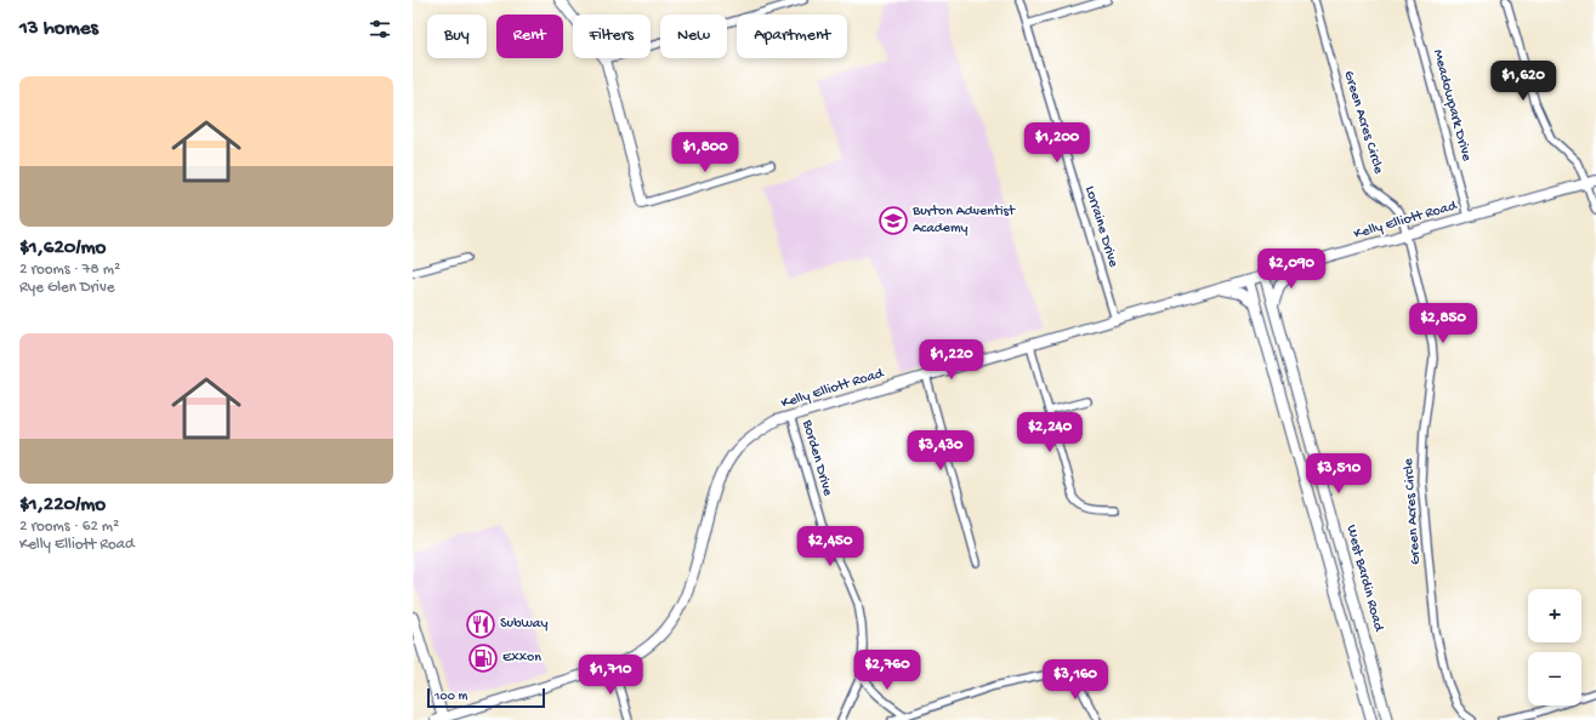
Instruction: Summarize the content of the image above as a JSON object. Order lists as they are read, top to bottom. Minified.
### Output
{"streets":{"street":["Meadowpark Drive","Green Acres Circle","Kelly Elliott Road","Lorraine Drive","Borden Drive","West Bardin Road"]},"crossings":[["Meadowpark Drive","Kelly Elliott Road"],["Green Acres Circle","Kelly Elliott Road"],["Kelly Elliott Road","Lorraine Drive"],["Kelly Elliott Road","Borden Drive"],["Kelly Elliott Road","West Bardin Road"]],"places":{"school or university":["Burton Adventist Academy"],"restaurant":["Subway"],"fuel station":["Exxon"]},"scale_bar":"100 m","page":{"heading":"13 homes","chip":["Buy","Rent","Filters","New","Apartment"],"list":[{"name":"$1,620/mo","note":"2 rooms · 78 m² · Rye Glen Drive"},{"name":"$1,220/mo","note":"2 rooms · 62 m² · Kelly Elliott Road"}],"price":["$1,620","$1,200","$1,800","$2,090","$2,850","$1,220","$2,240","$3,430","$3,510","$2,450","$2,760","$1,710","$3,160"],"map_buttons":["+","−"],"scale":"100 m"}}
